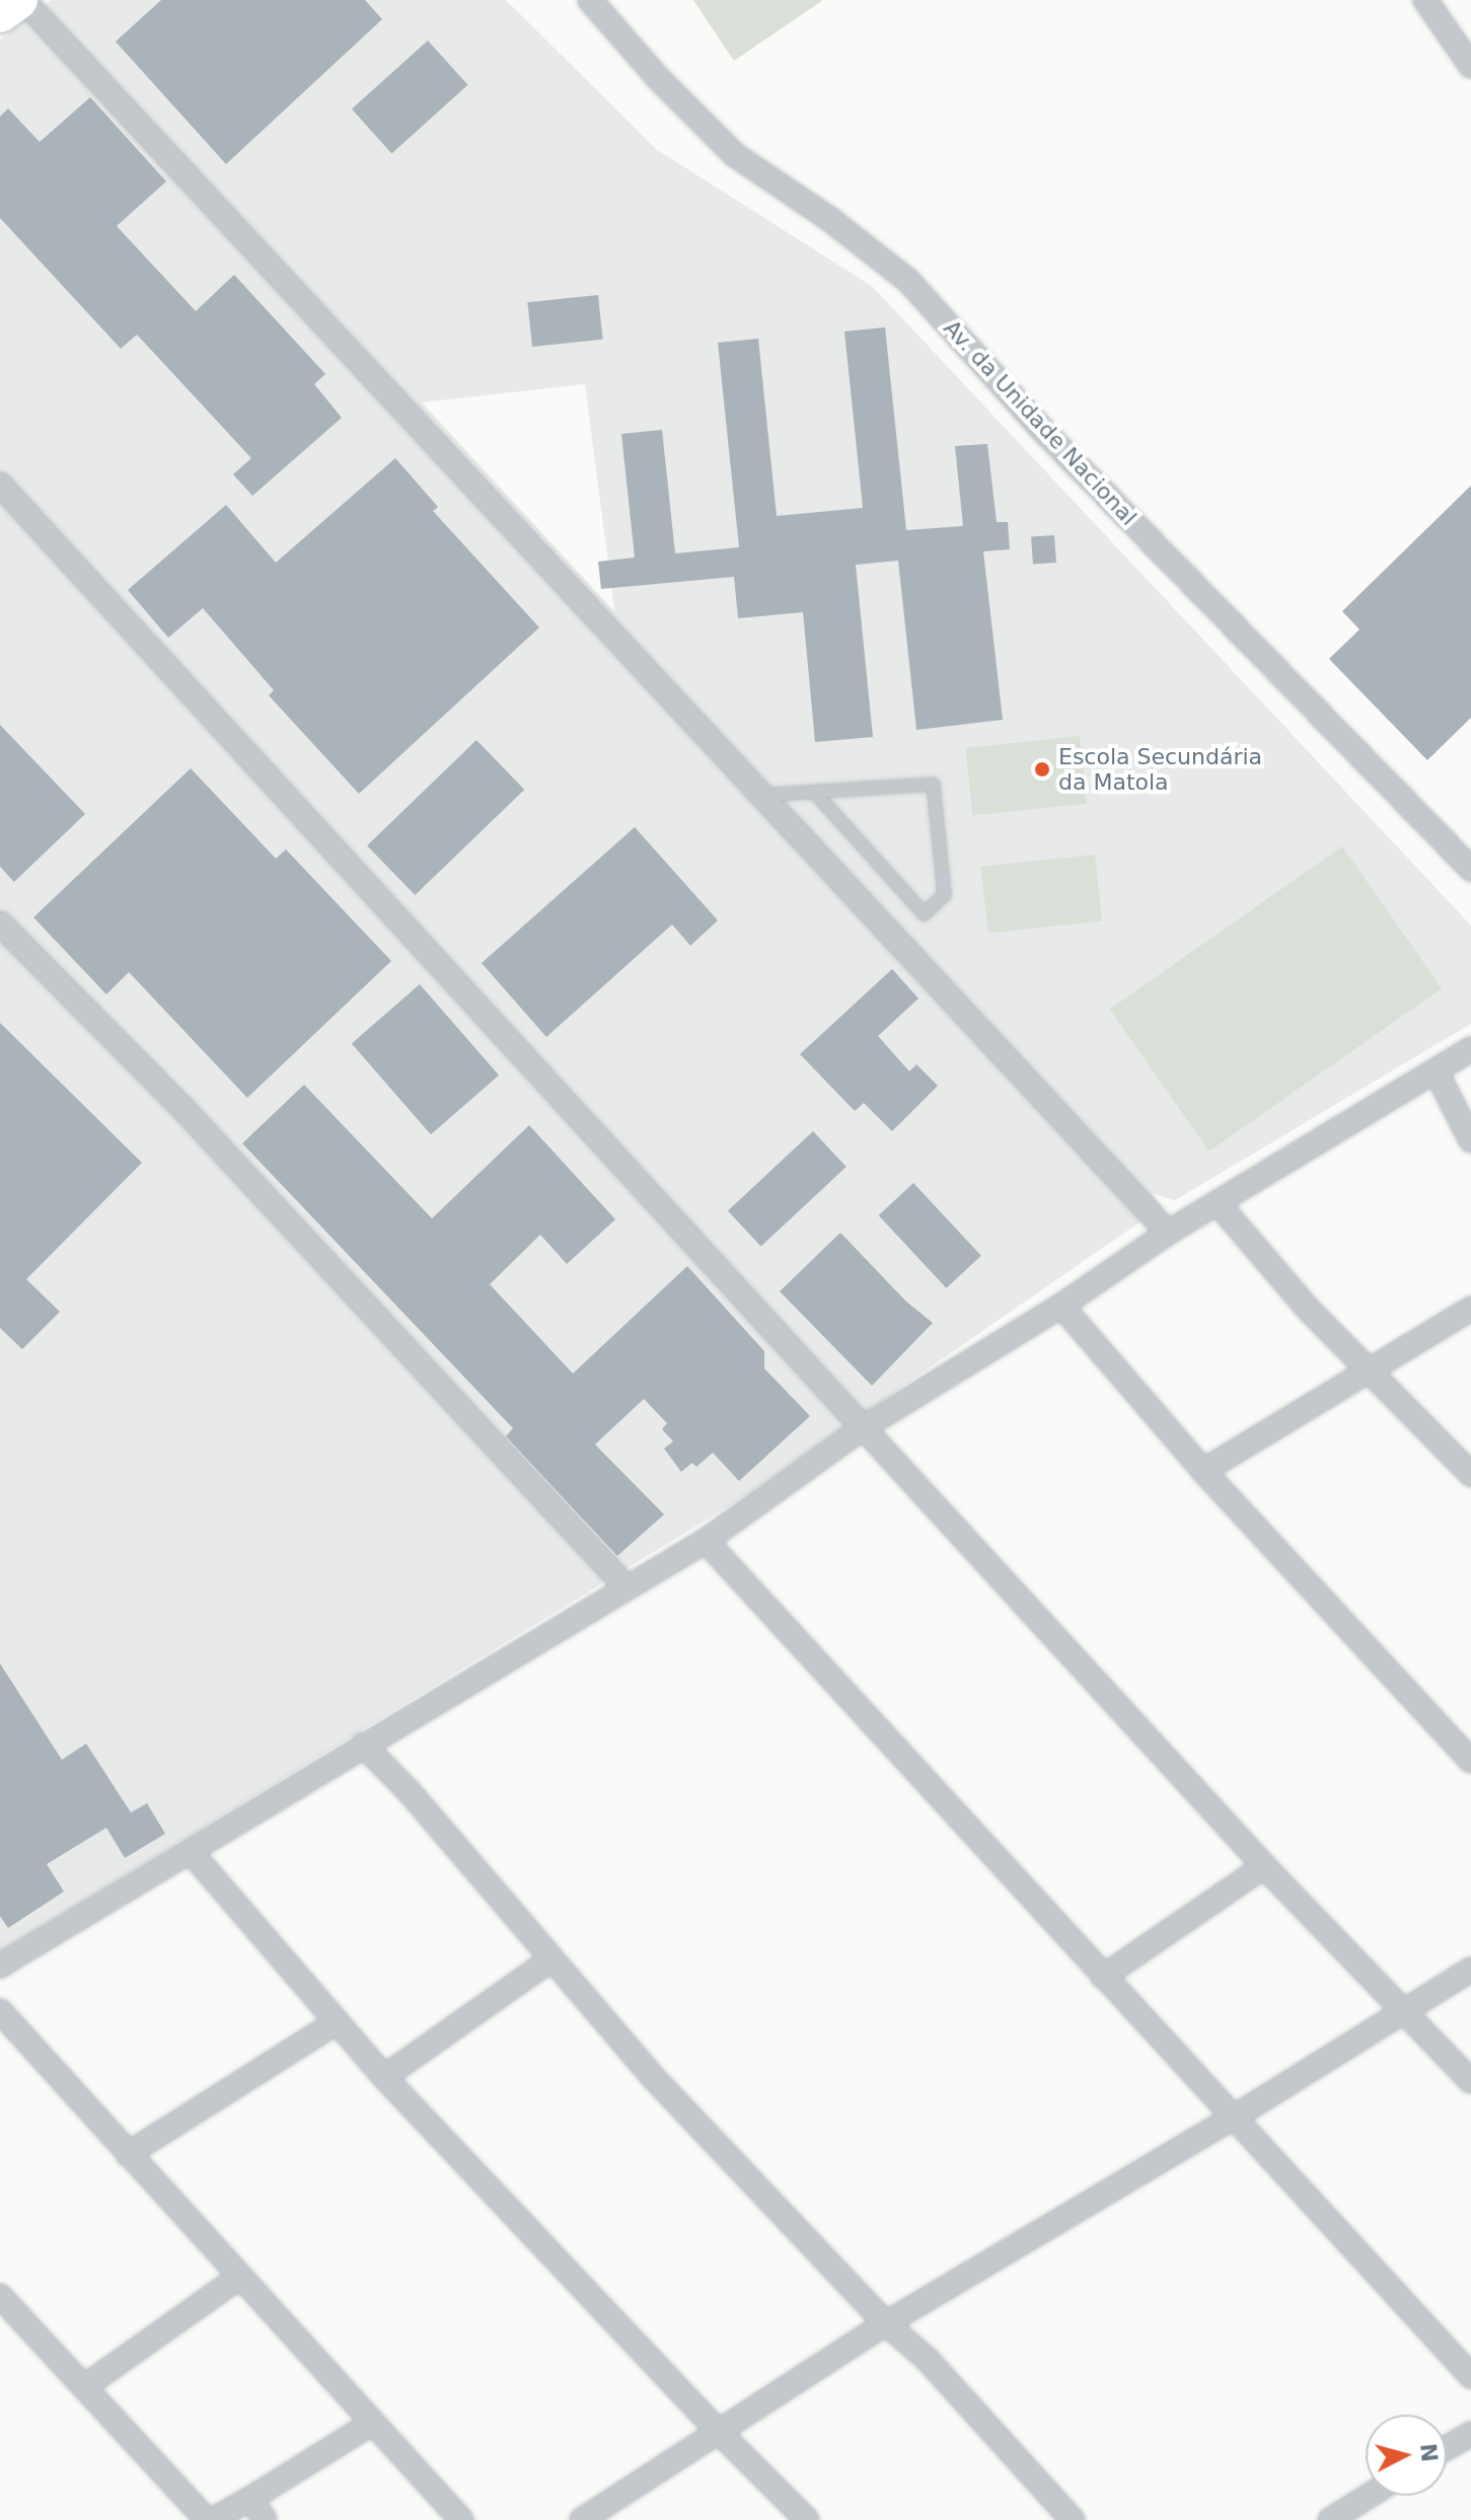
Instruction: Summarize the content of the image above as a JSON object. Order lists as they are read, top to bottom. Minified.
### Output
{"streets":{"street":["Av. da Unidade Nacional"]},"places":["Escola Secundária da Matola"],"north":"right"}
